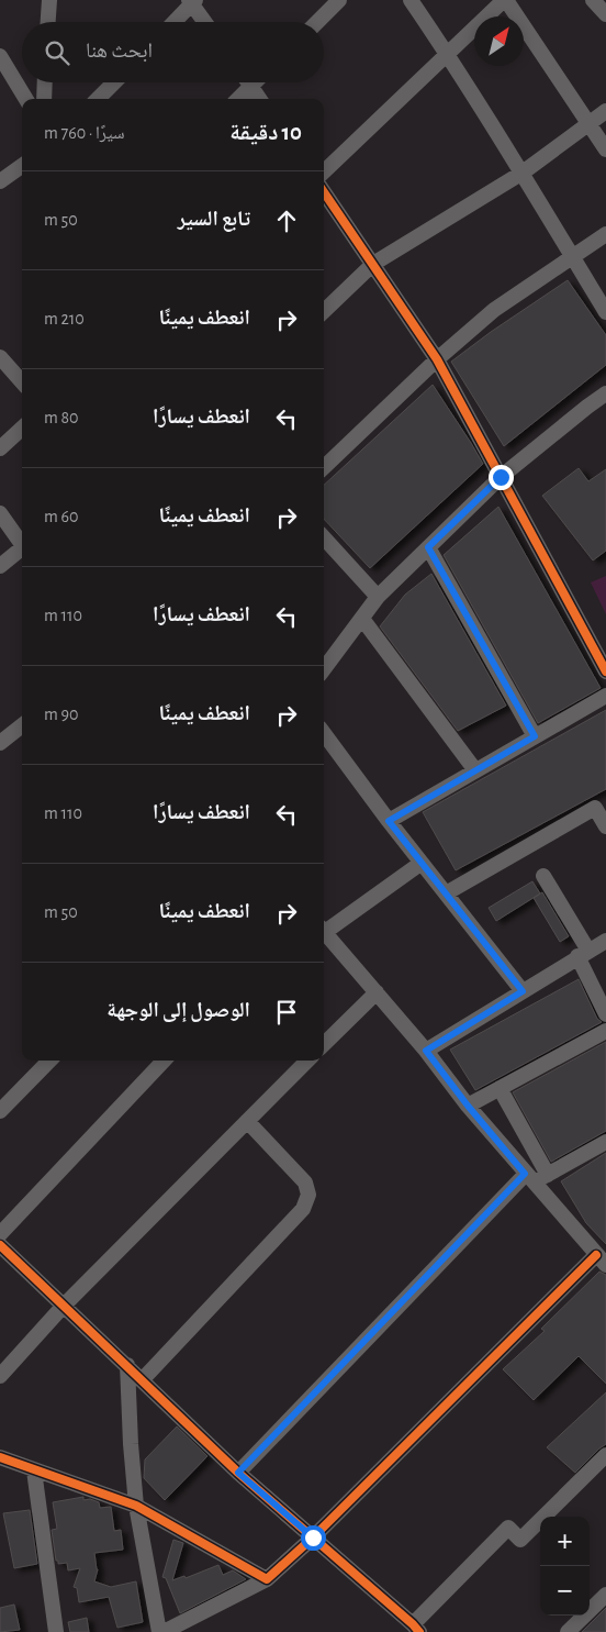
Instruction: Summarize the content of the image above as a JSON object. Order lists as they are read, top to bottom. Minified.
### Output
{"north":"top right","page":{"search":"ابحث هنا","heading":["10 دقيقة","سيرًا · 760 m"],"list":[["تابع السير","50 m"],["انعطف يمينًا","210 m"],["انعطف يسارًا","80 m"],["انعطف يمينًا","60 m"],["انعطف يسارًا","110 m"],["انعطف يمينًا","90 m"],["انعطف يسارًا","110 m"],["انعطف يمينًا","50 m"],"الوصول إلى الوجهة"],"map_buttons":["+","−"]}}
